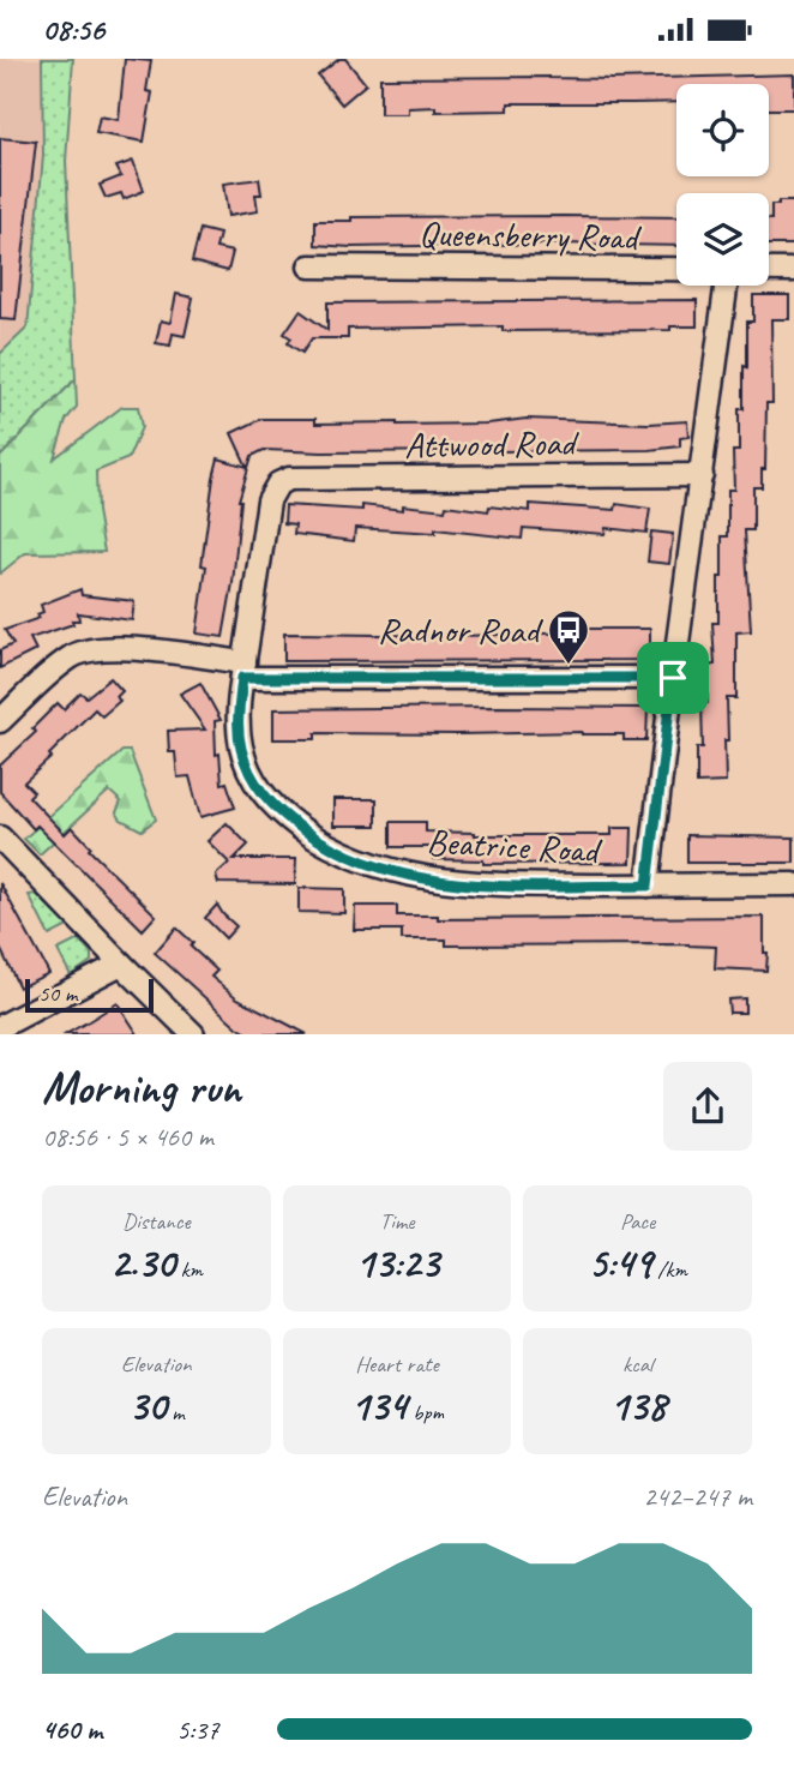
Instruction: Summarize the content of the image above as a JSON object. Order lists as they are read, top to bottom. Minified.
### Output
{"streets":{"street":["Queensberry Road","Attwood Road","Beatrice Road"]},"crossings":[["Attwood Road","Beatrice Road"]],"places":{"bus stop":["Radnor Road"]},"scale_bar":"50 m","page":{"status":"08:56","scale":"50 m","heading":["Morning run","08:56 · 5 × 460 m"],"stats":[["Distance","2.30 km"],["Time","13:23"],["Pace","5:49 /km"],["Elevation","30 m"],["Heart rate","134 bpm"],["kcal","138"]],"chart":["Elevation","242–247 m"],"list":[{"name":"460 m","note":"5:37"}]}}
